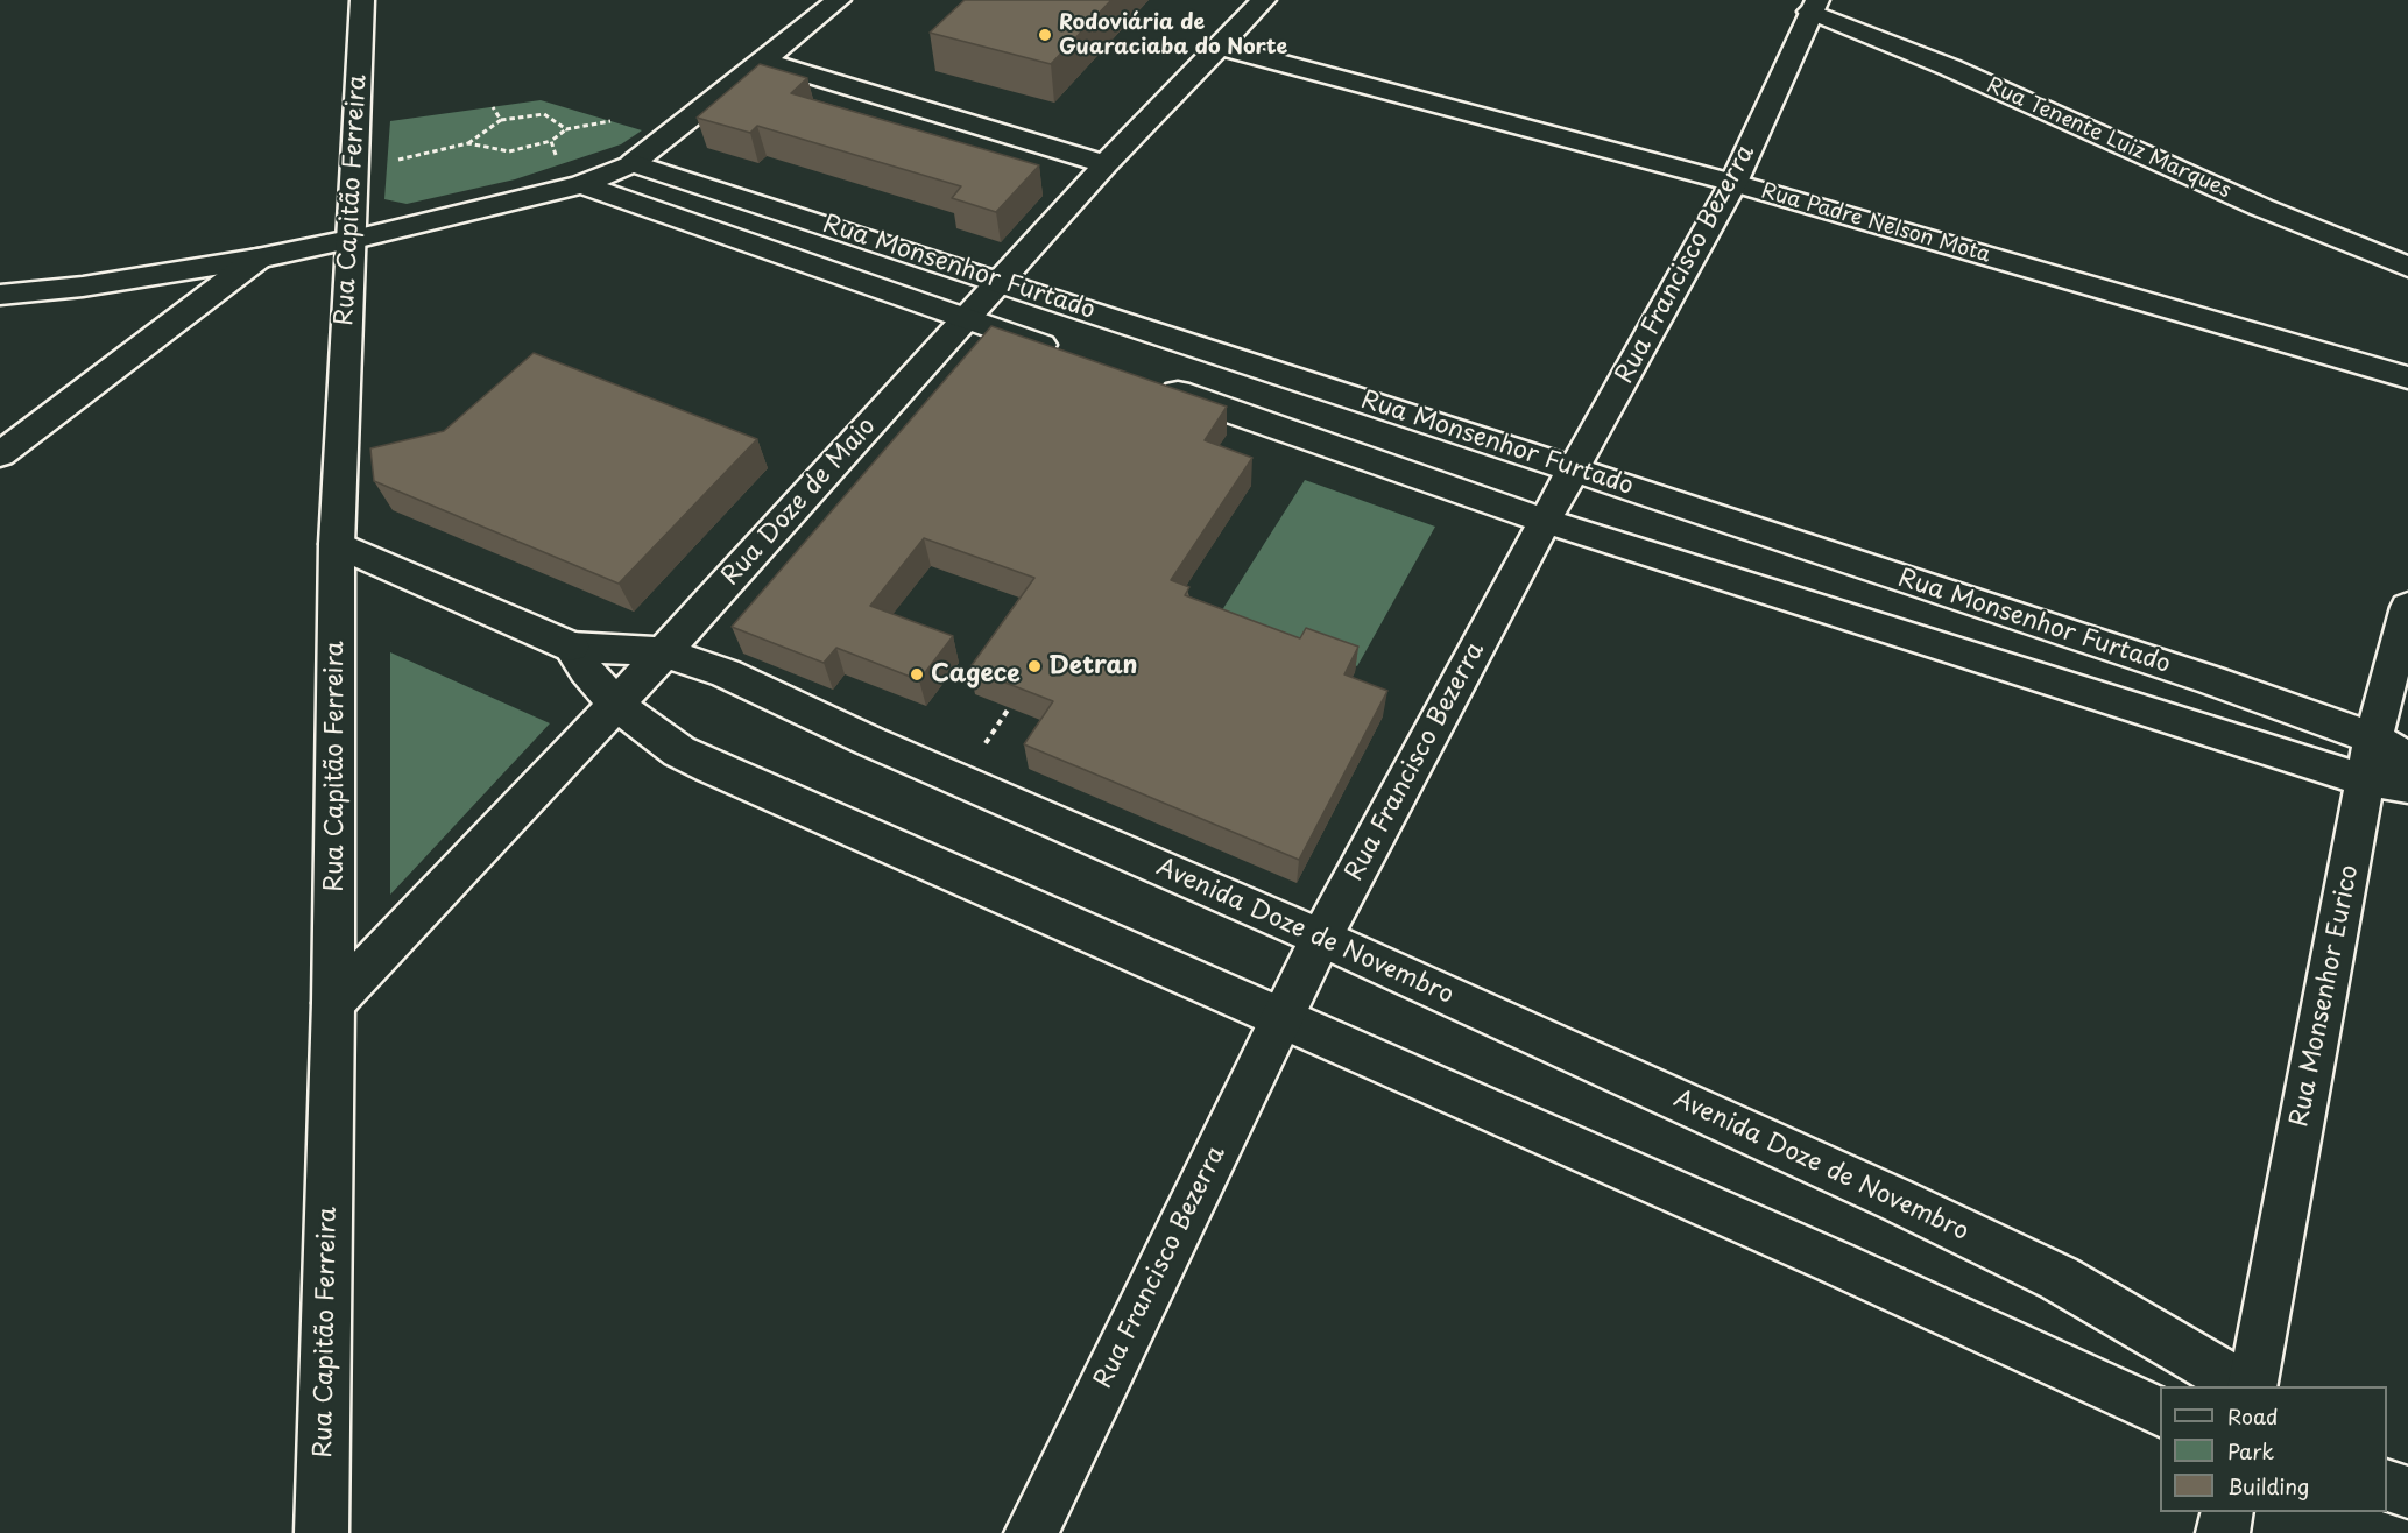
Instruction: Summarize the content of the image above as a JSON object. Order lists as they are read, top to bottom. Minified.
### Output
{"streets":{"street":["Rua Tenente Luiz Marques","Rua Capitão Ferreira","Rua Padre Nelson Mota","Rua Francisco Bezerra","Rua Monsenhor Furtado","Rua Doze de Maio","Avenida Doze de Novembro","Rua Monsenhor Eurico"]},"crossings":[["Rua Tenente Luiz Marques","Rua Francisco Bezerra"],["Rua Capitão Ferreira","Rua Doze de Maio"],["Rua Capitão Ferreira","Avenida Doze de Novembro"],["Rua Padre Nelson Mota","Rua Francisco Bezerra"],["Rua Padre Nelson Mota","Rua Doze de Maio"],["Rua Francisco Bezerra","Rua Monsenhor Furtado"],["Rua Francisco Bezerra","Avenida Doze de Novembro"],["Rua Monsenhor Furtado","Rua Doze de Maio"],["Rua Monsenhor Furtado","Rua Monsenhor Eurico"],["Rua Doze de Maio","Avenida Doze de Novembro"]],"places":["Rodoviária de Guaraciaba do Norte","Detran","Cagece"],"legend":["Road","Park","Building"]}
